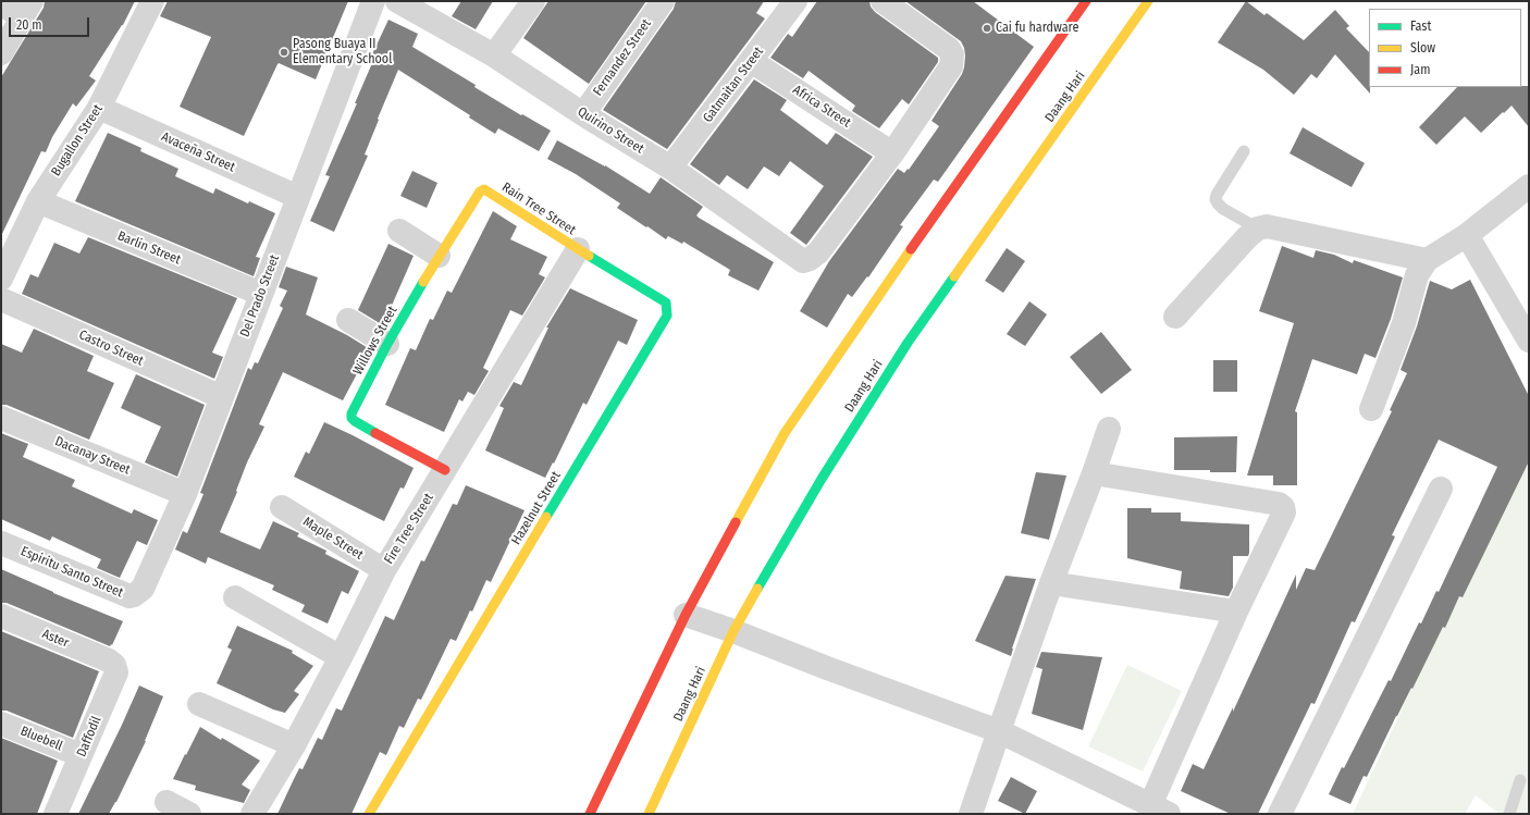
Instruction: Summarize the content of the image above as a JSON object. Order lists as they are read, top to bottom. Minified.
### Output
{"streets":{"main road":["Daang Hari","Rain Tree Street","Willows Street","Hazelnut Street"],"street":["Fernandez Street","Gatmaitan Street","Africa Street","Quirino Street","Bugallon Street","Avaceña Street","Barlin Street","Del Prado Street","Castro Street","Dacanay Street","Fire Tree Street","Maple Street","Espiritu Santo Street","Aster","Daffodil","Bluebell"]},"crossings":[["Fernandez Street","Quirino Street"],["Gatmaitan Street","Africa Street"],["Gatmaitan Street","Quirino Street"],["Africa Street","Quirino Street"],["Bugallon Street","Avaceña Street"],["Bugallon Street","Barlin Street"],["Avaceña Street","Del Prado Street"],["Rain Tree Street","Willows Street"],["Rain Tree Street","Hazelnut Street"],["Rain Tree Street","Fire Tree Street"],["Barlin Street","Del Prado Street"],["Del Prado Street","Castro Street"],["Del Prado Street","Dacanay Street"],["Del Prado Street","Espiritu Santo Street"],["Willows Street","Fire Tree Street"],["Hazelnut Street","Fire Tree Street"],["Fire Tree Street","Maple Street"],["Aster","Daffodil"],["Daffodil","Bluebell"]],"places":["Cai fu hardware","Pasong Buaya II Elementary School"],"legend":["Fast","Slow","Jam"],"scale_bar":"20 m"}
